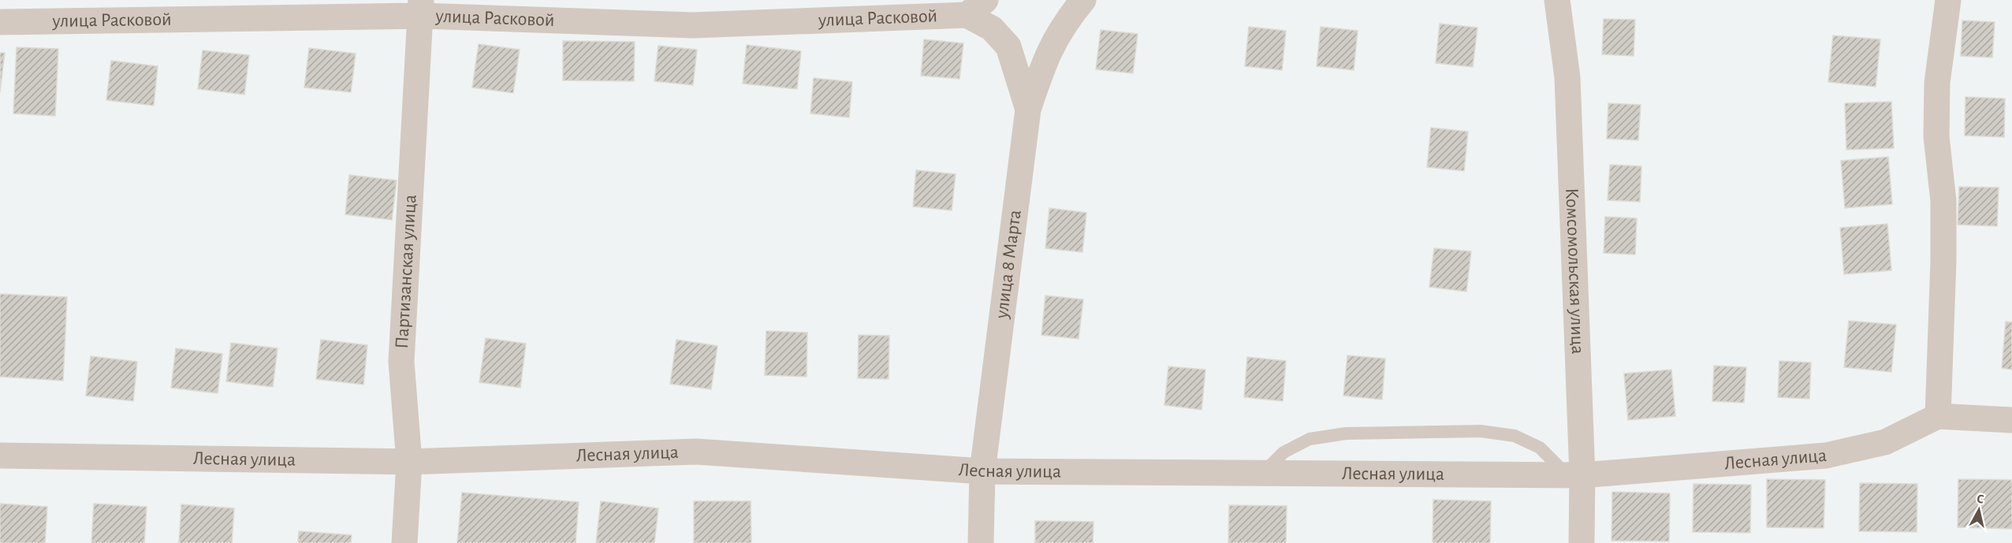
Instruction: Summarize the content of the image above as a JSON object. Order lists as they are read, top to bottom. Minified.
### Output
{"streets":{"street":["улица Расковой","улица 8 Марта","Комсомольская улица","Партизанская улица","Лесная улица"]},"crossings":[["улица Расковой","Партизанская улица"],["улица 8 Марта","Лесная улица"],["Комсомольская улица","Лесная улица"],["Партизанская улица","Лесная улица"]],"north":"top"}
